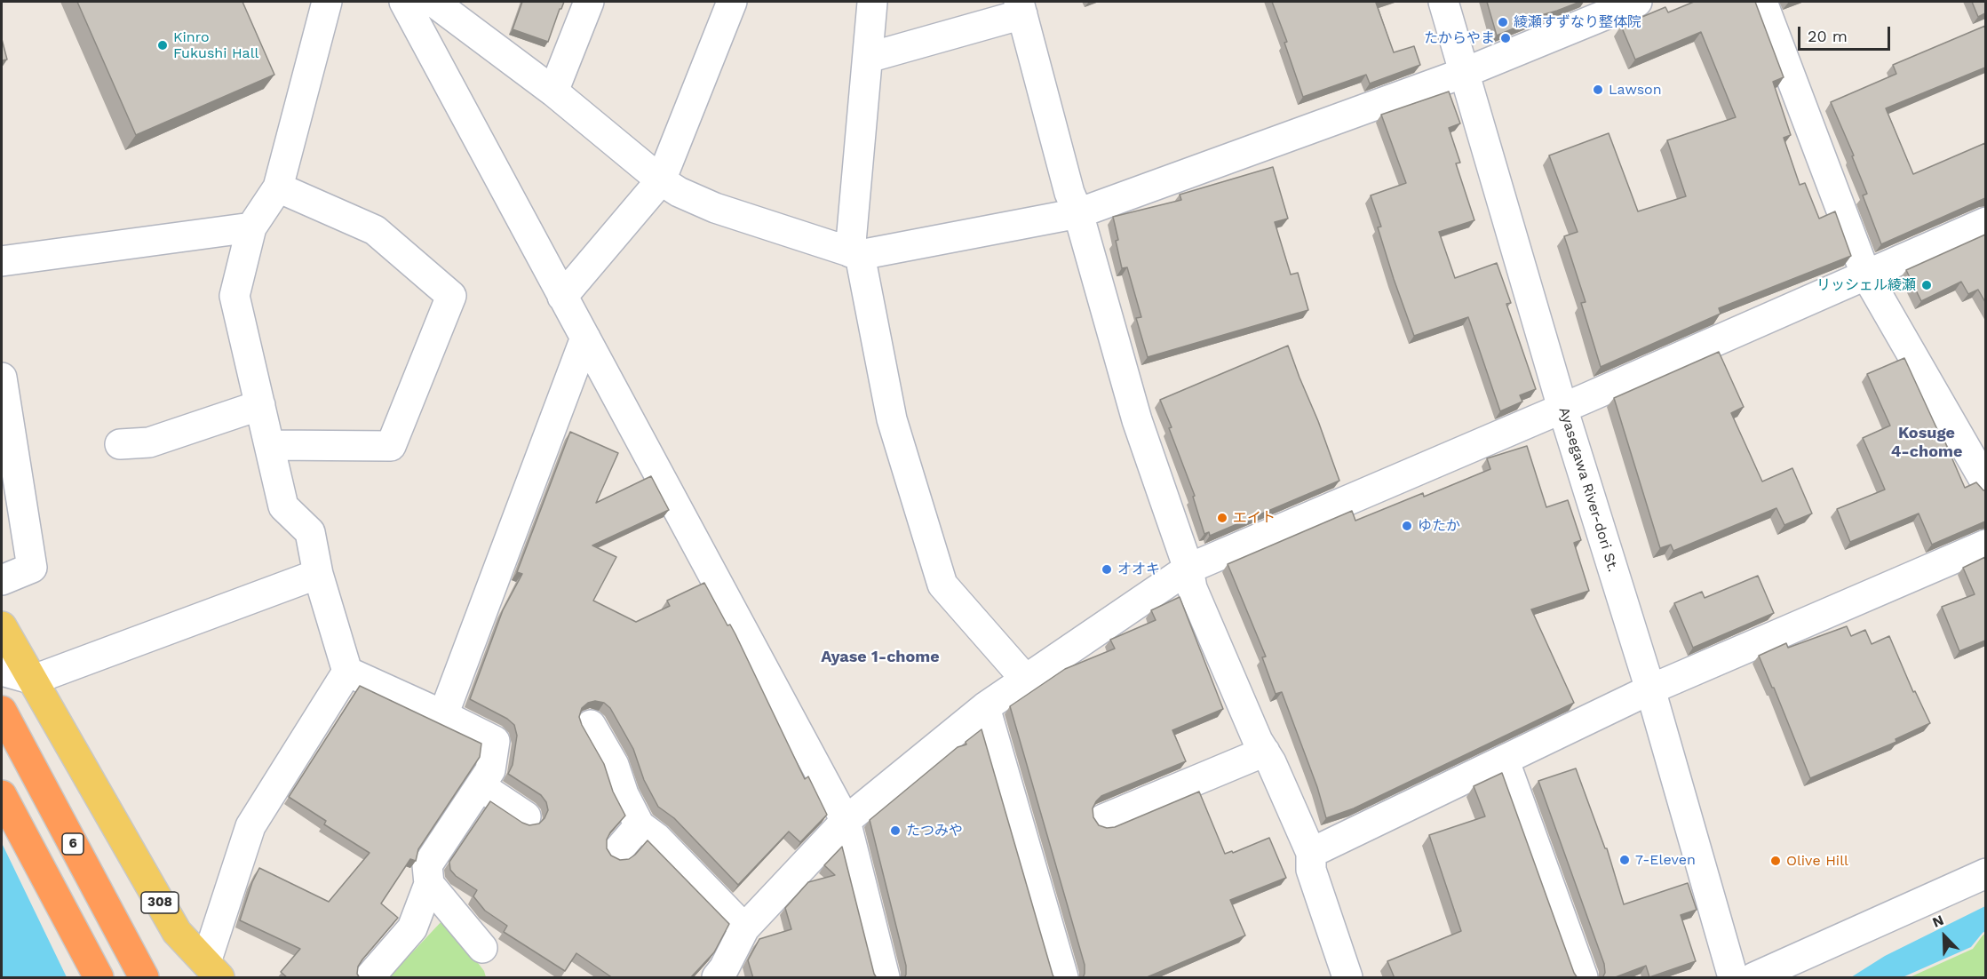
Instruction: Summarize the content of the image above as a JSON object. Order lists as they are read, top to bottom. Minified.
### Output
{"streets":{"highway":["6"],"main road":["308"],"street":["Ayasegawa River-dori St."]},"districts":["Kosuge 4-chome","Ayase 1-chome"],"places":["綾瀬すずなり整体院","たからやま","Kinro Fukushi Hall","Lawson","リッシェル綾瀬","エイト","ゆたか","オオキ","たつみや","7-Eleven","Olive Hill"],"scale_bar":"20 m","north":"top left"}
